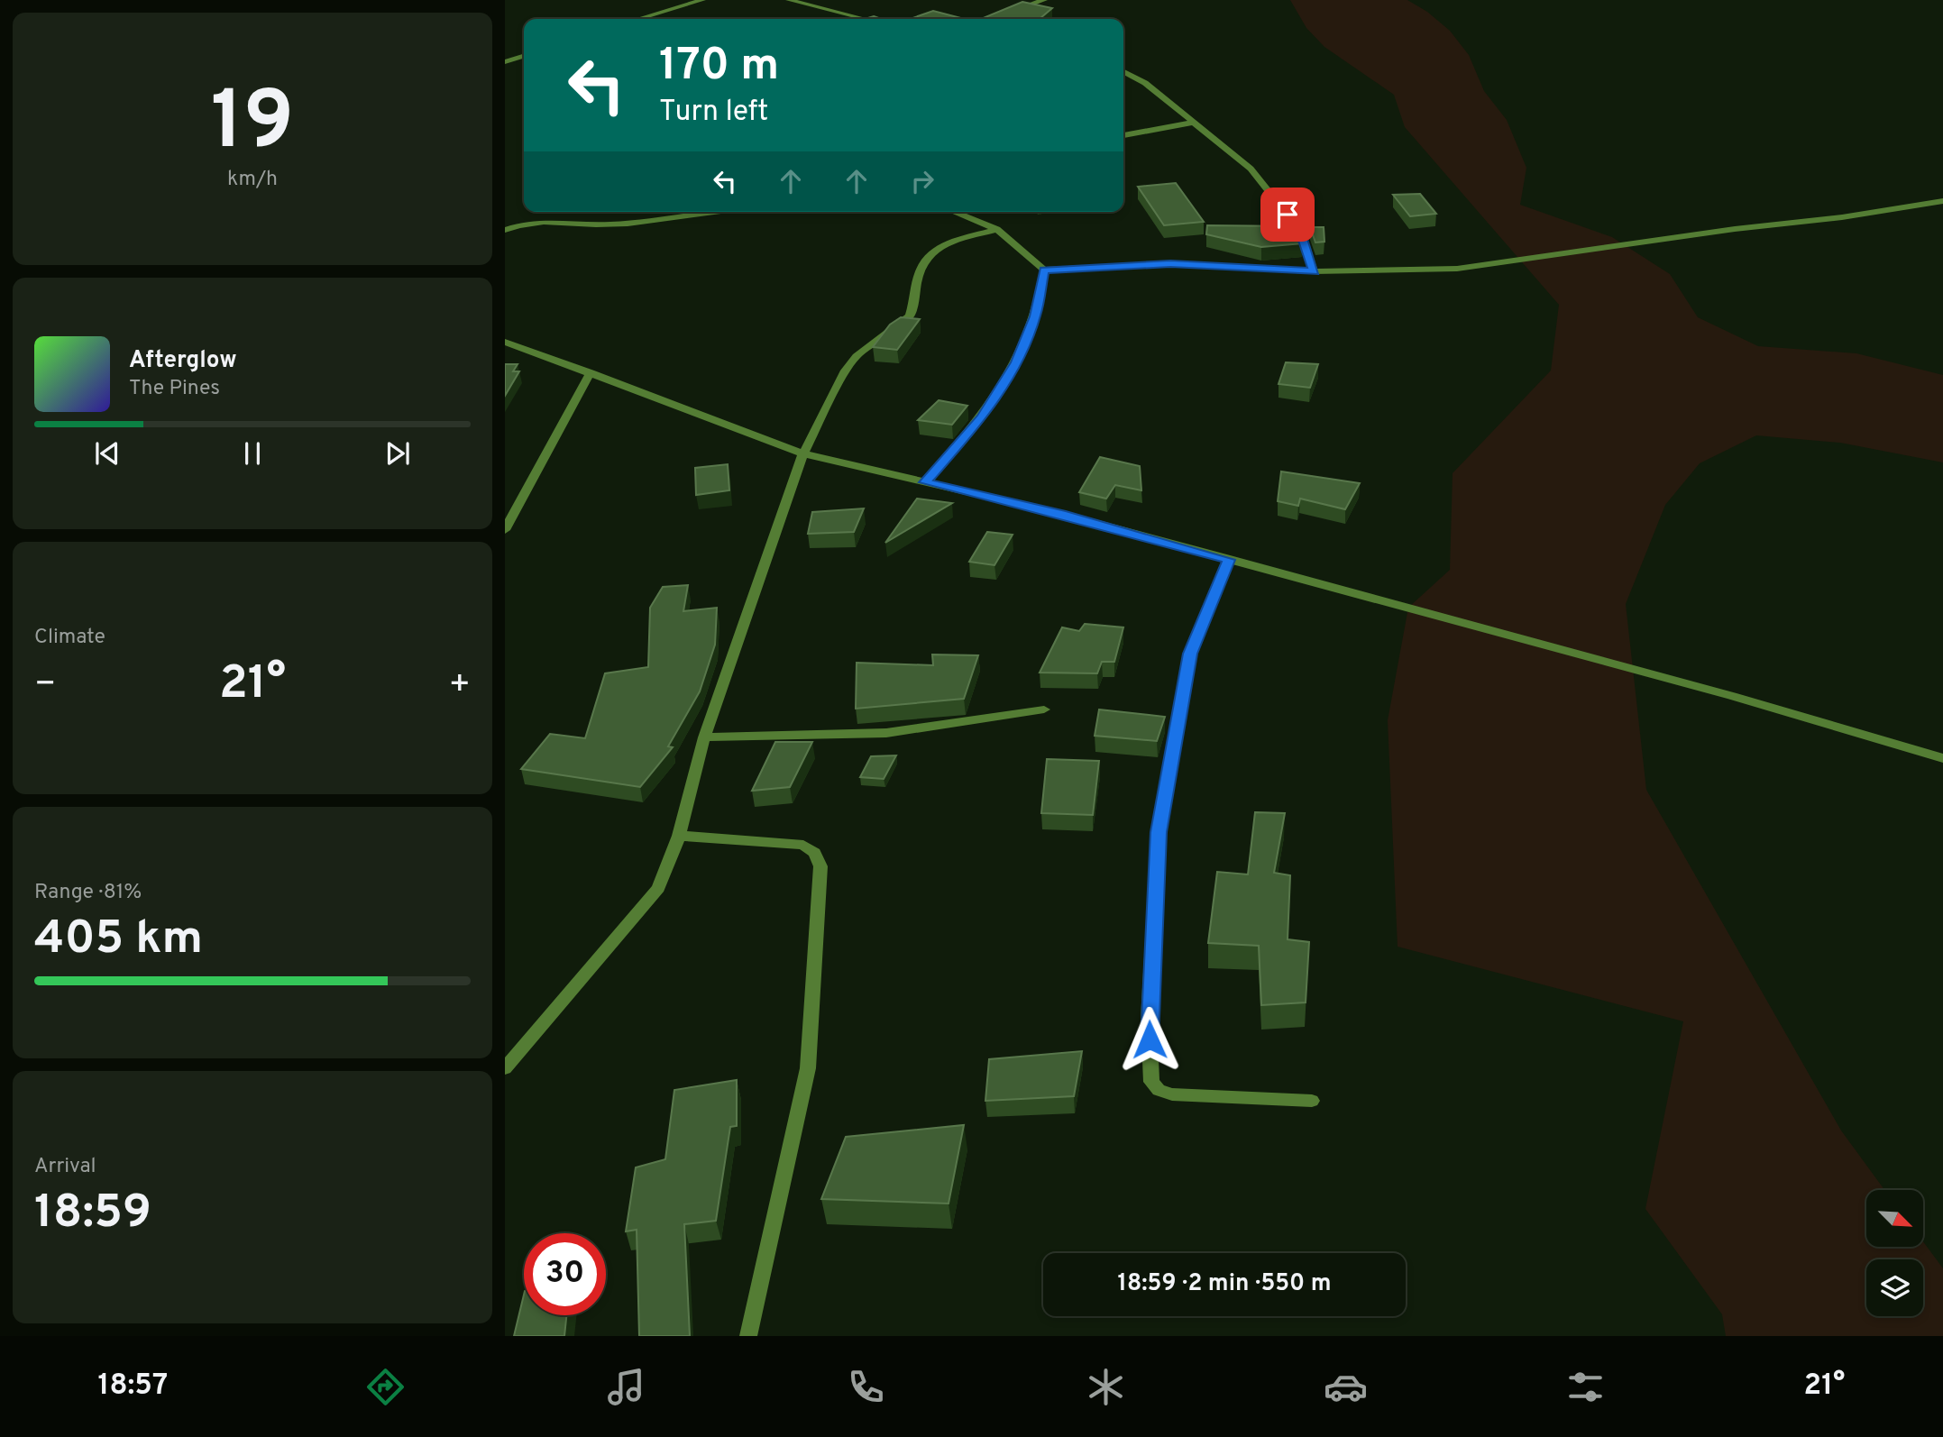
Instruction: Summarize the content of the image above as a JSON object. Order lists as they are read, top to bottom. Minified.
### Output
{"north":"bottom right","page":{"tile":[["19","km/h"],"Climate",["Range · 81%","405 km"],["Arrival","18:59"]],"turn":["170 m","Turn left"],"song":["Afterglow","The Pines"],"heat":["−","21°","+"],"limit":"30","trip":"18:59 · 2 min · 550 m","tabs":["18:57","21°"]}}
